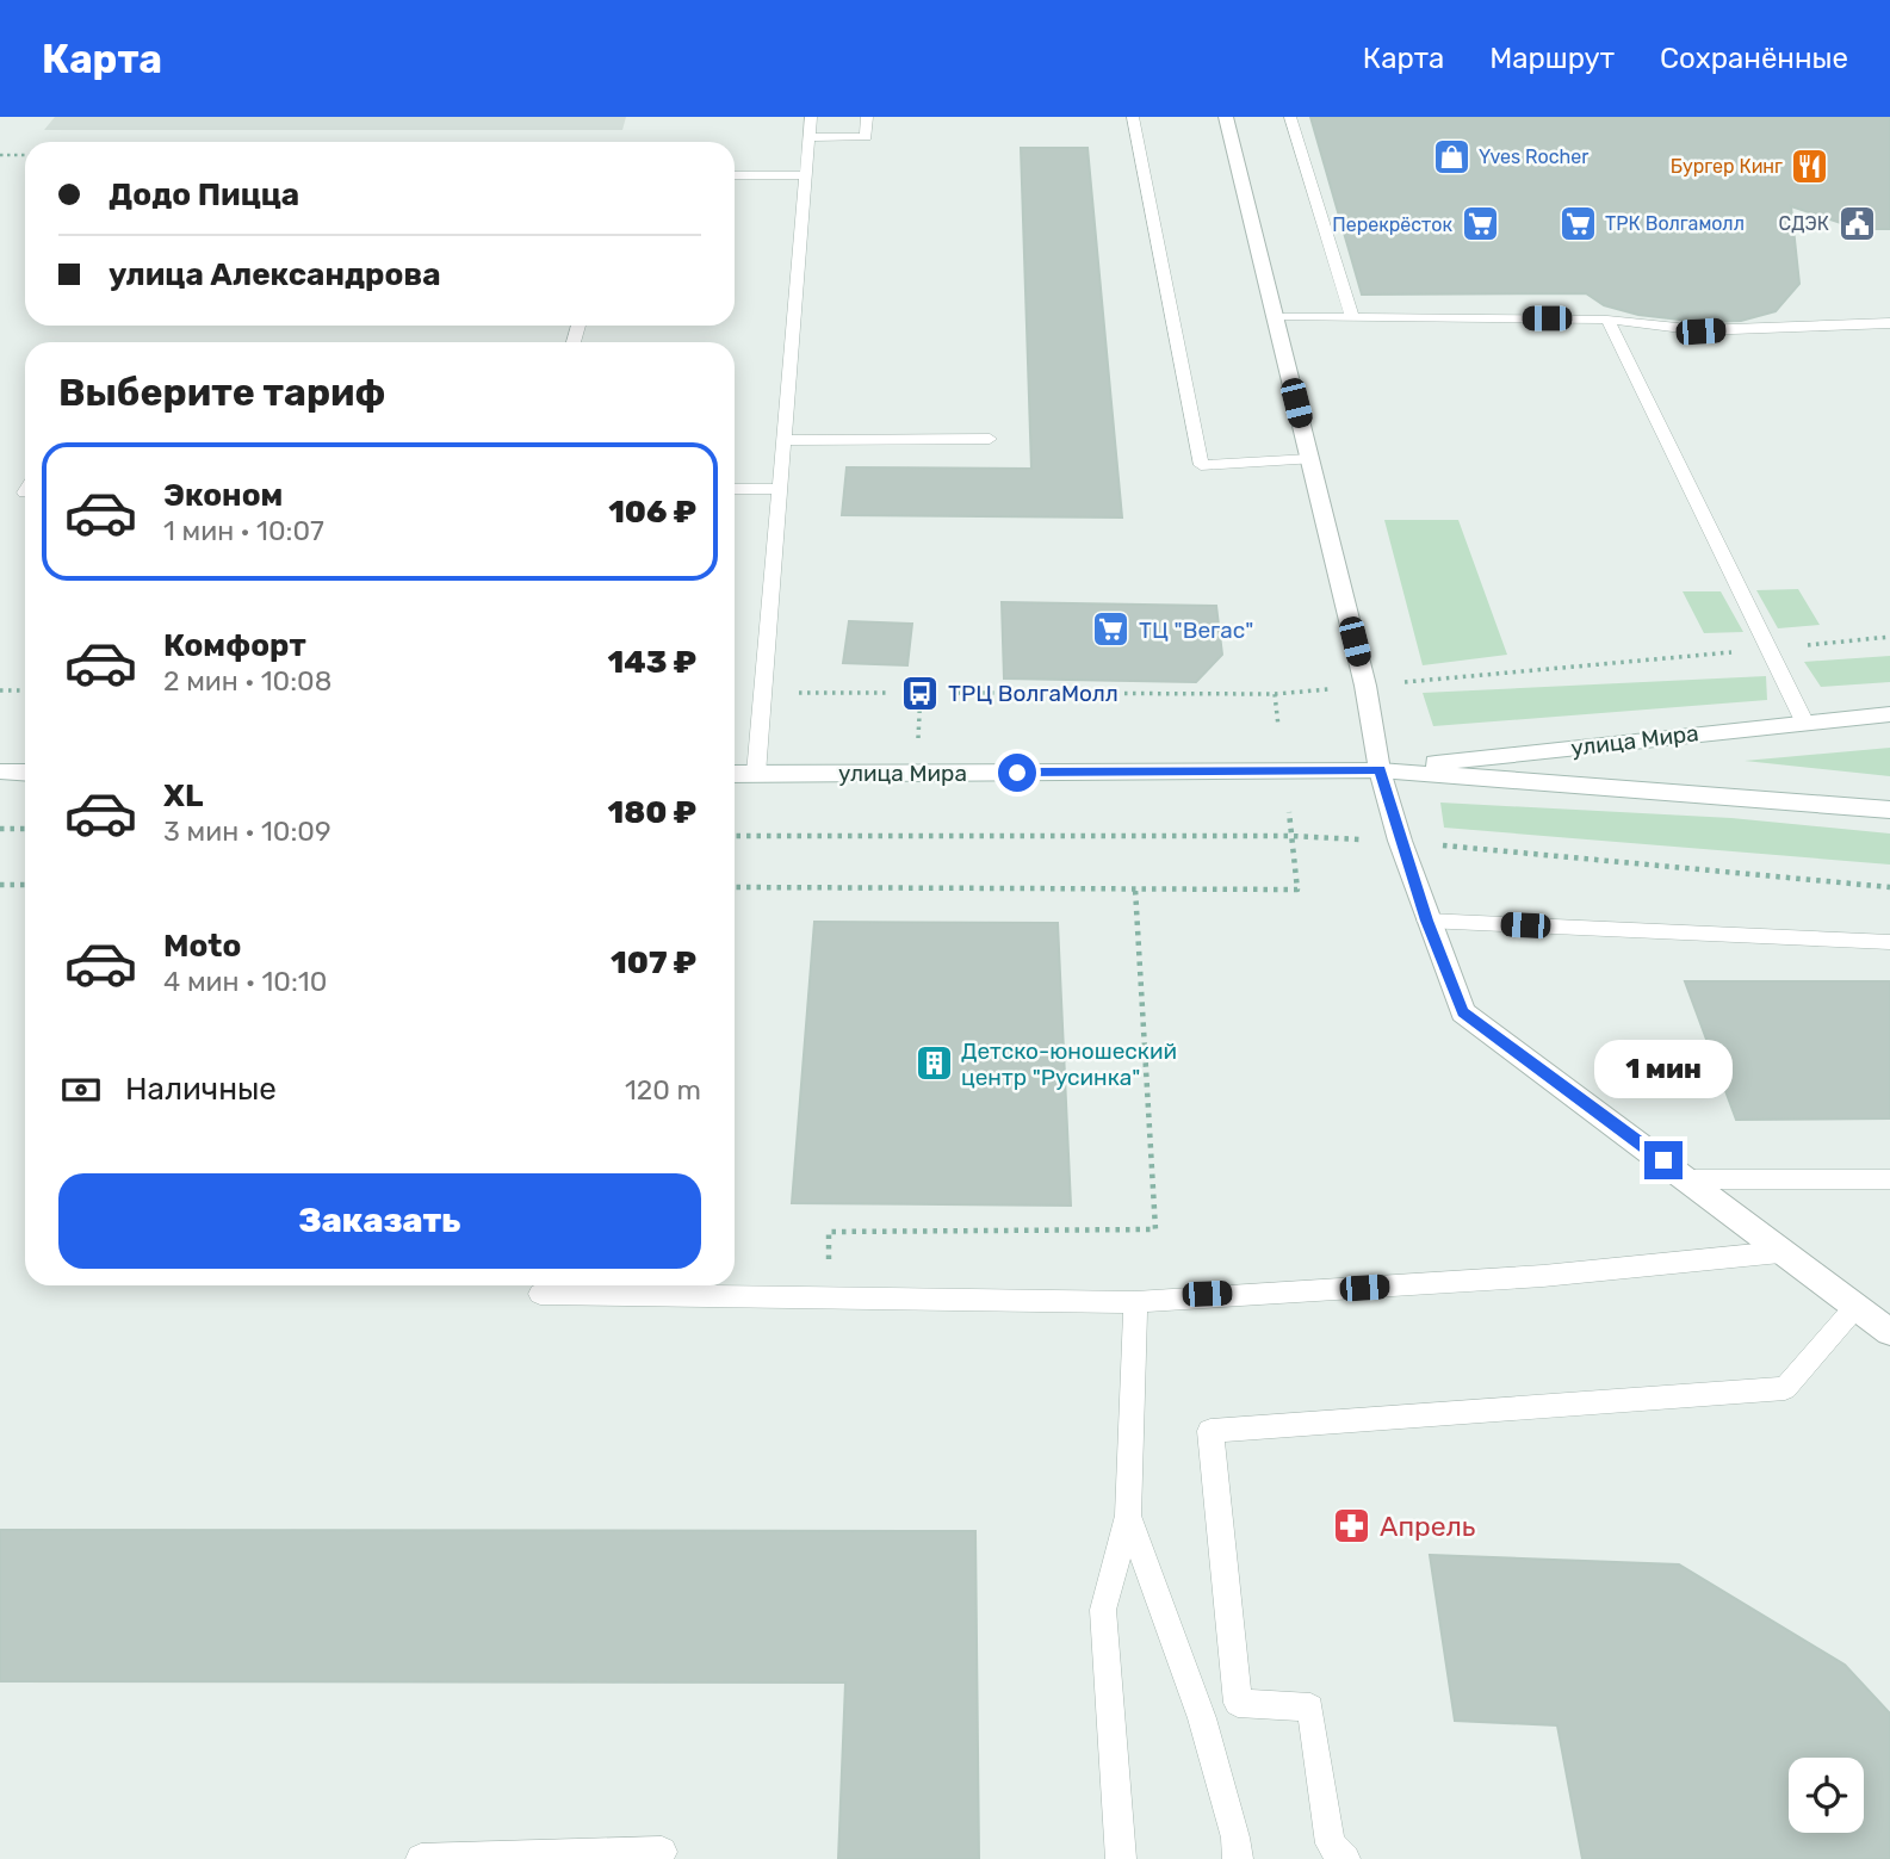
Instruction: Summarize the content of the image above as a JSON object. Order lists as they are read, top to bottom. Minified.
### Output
{"streets":{"street":["улица Мира"]},"places":{"shop":["Yves Rocher"],"restaurant":["Бургер Кинг"],"supermarket":["ТРК Волгамолл","Перекрёсток","ТЦ \"Вегас\""],"public building":["СДЭК"],"bus stop":["ТРЦ ВолгаМолл"],"building":["Детско-юношеский центр \"Русинка\""],"pharmacy":["Апрель"]},"page":{"header":"Карта","nav":["Карта","Маршрут","Сохранённые"],"banner":["Додо Пицца","улица Александрова"],"heading":"Выберите тариф","list":[{"name":"Эконом","note":"1 мин · 10:07","value":"106 ₽"},{"name":"Комфорт","note":"2 мин · 10:08","value":"143 ₽"},{"name":"XL","note":"3 мин · 10:09","value":"180 ₽"},{"name":"Moto","note":"4 мин · 10:10","value":"107 ₽"}],"bubble":"1 мин","pay":["Наличные","120 m"],"buttons":"Заказать"}}
